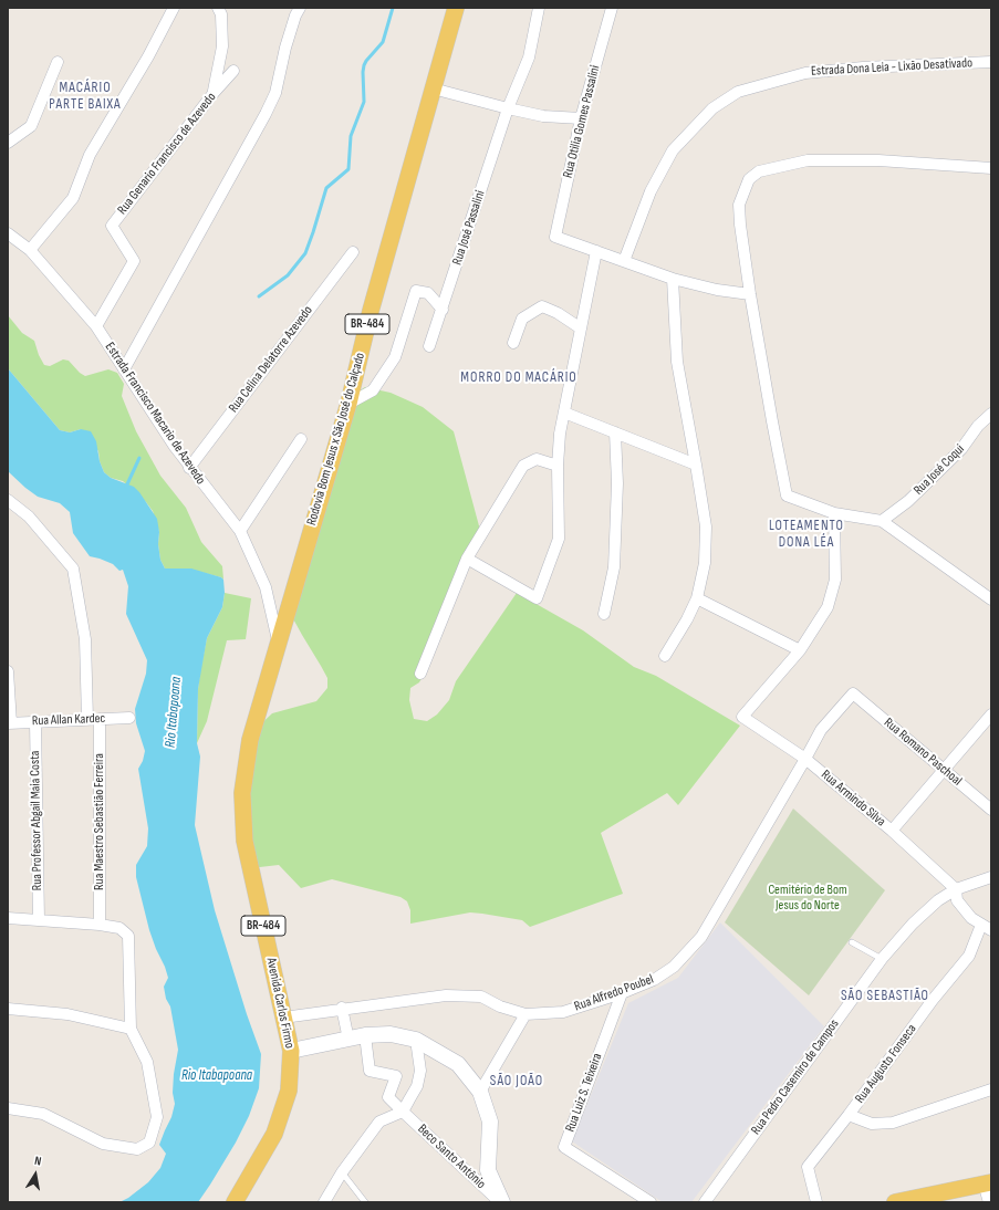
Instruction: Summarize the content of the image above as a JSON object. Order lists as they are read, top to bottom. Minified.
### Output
{"streets":{"main road":["BR-484","Rodovia Bom Jesus x São José do Calçado","Avenida Carlos Firmo"],"street":["Estrada Dona Leia - Lixão Desativado","Rua Otilia Gomes Passalini","Rua Genario Francisco de Azevedo","Rua José Passalini","Rua Celina Delatorre Azevedo","Estrada Francisco Macario de Azevedo","Rua José Coqui","Rua Allan Kardec","Rua Romano Paschoal","Rua Armindo Silva","Rua Professor Abgail Maia Costa","Rua Maestro Sebastião Ferreira","Rua Alfredo Poubel","Rua Augusto Fonseca","Rua Pedro Casemiro de Campos","Rua Luiz S. Teixeira","Beco Santo Antônio"]},"crossings":[["Rua Genario Francisco de Azevedo","Estrada Francisco Macario de Azevedo"],["Rua Celina Delatorre Azevedo","Estrada Francisco Macario de Azevedo"],["Estrada Francisco Macario de Azevedo","Rodovia Bom Jesus x São José do Calçado"],["Estrada Francisco Macario de Azevedo","Avenida Carlos Firmo"],["Rodovia Bom Jesus x São José do Calçado","Avenida Carlos Firmo"],["Rua Allan Kardec","Rua Professor Abgail Maia Costa"],["Rua Allan Kardec","Rua Maestro Sebastião Ferreira"],["Rua Romano Paschoal","Rua Alfredo Poubel"],["Rua Armindo Silva","Rua Alfredo Poubel"],["Rua Armindo Silva","Rua Pedro Casemiro de Campos"],["Rua Alfredo Poubel","Avenida Carlos Firmo"],["Rua Alfredo Poubel","Rua Luiz S. Teixeira"]],"districts":["MACÁRIO PARTE BAIXA","MORRO DO MACÁRIO","LOTEAMENTO DONA LÉA","SÃO SEBASTIÃO","SÃO JOÃO"],"water":["Rio Itabapoana"],"parks":["Cemitério de Bom Jesus do Norte"],"north":"top"}
